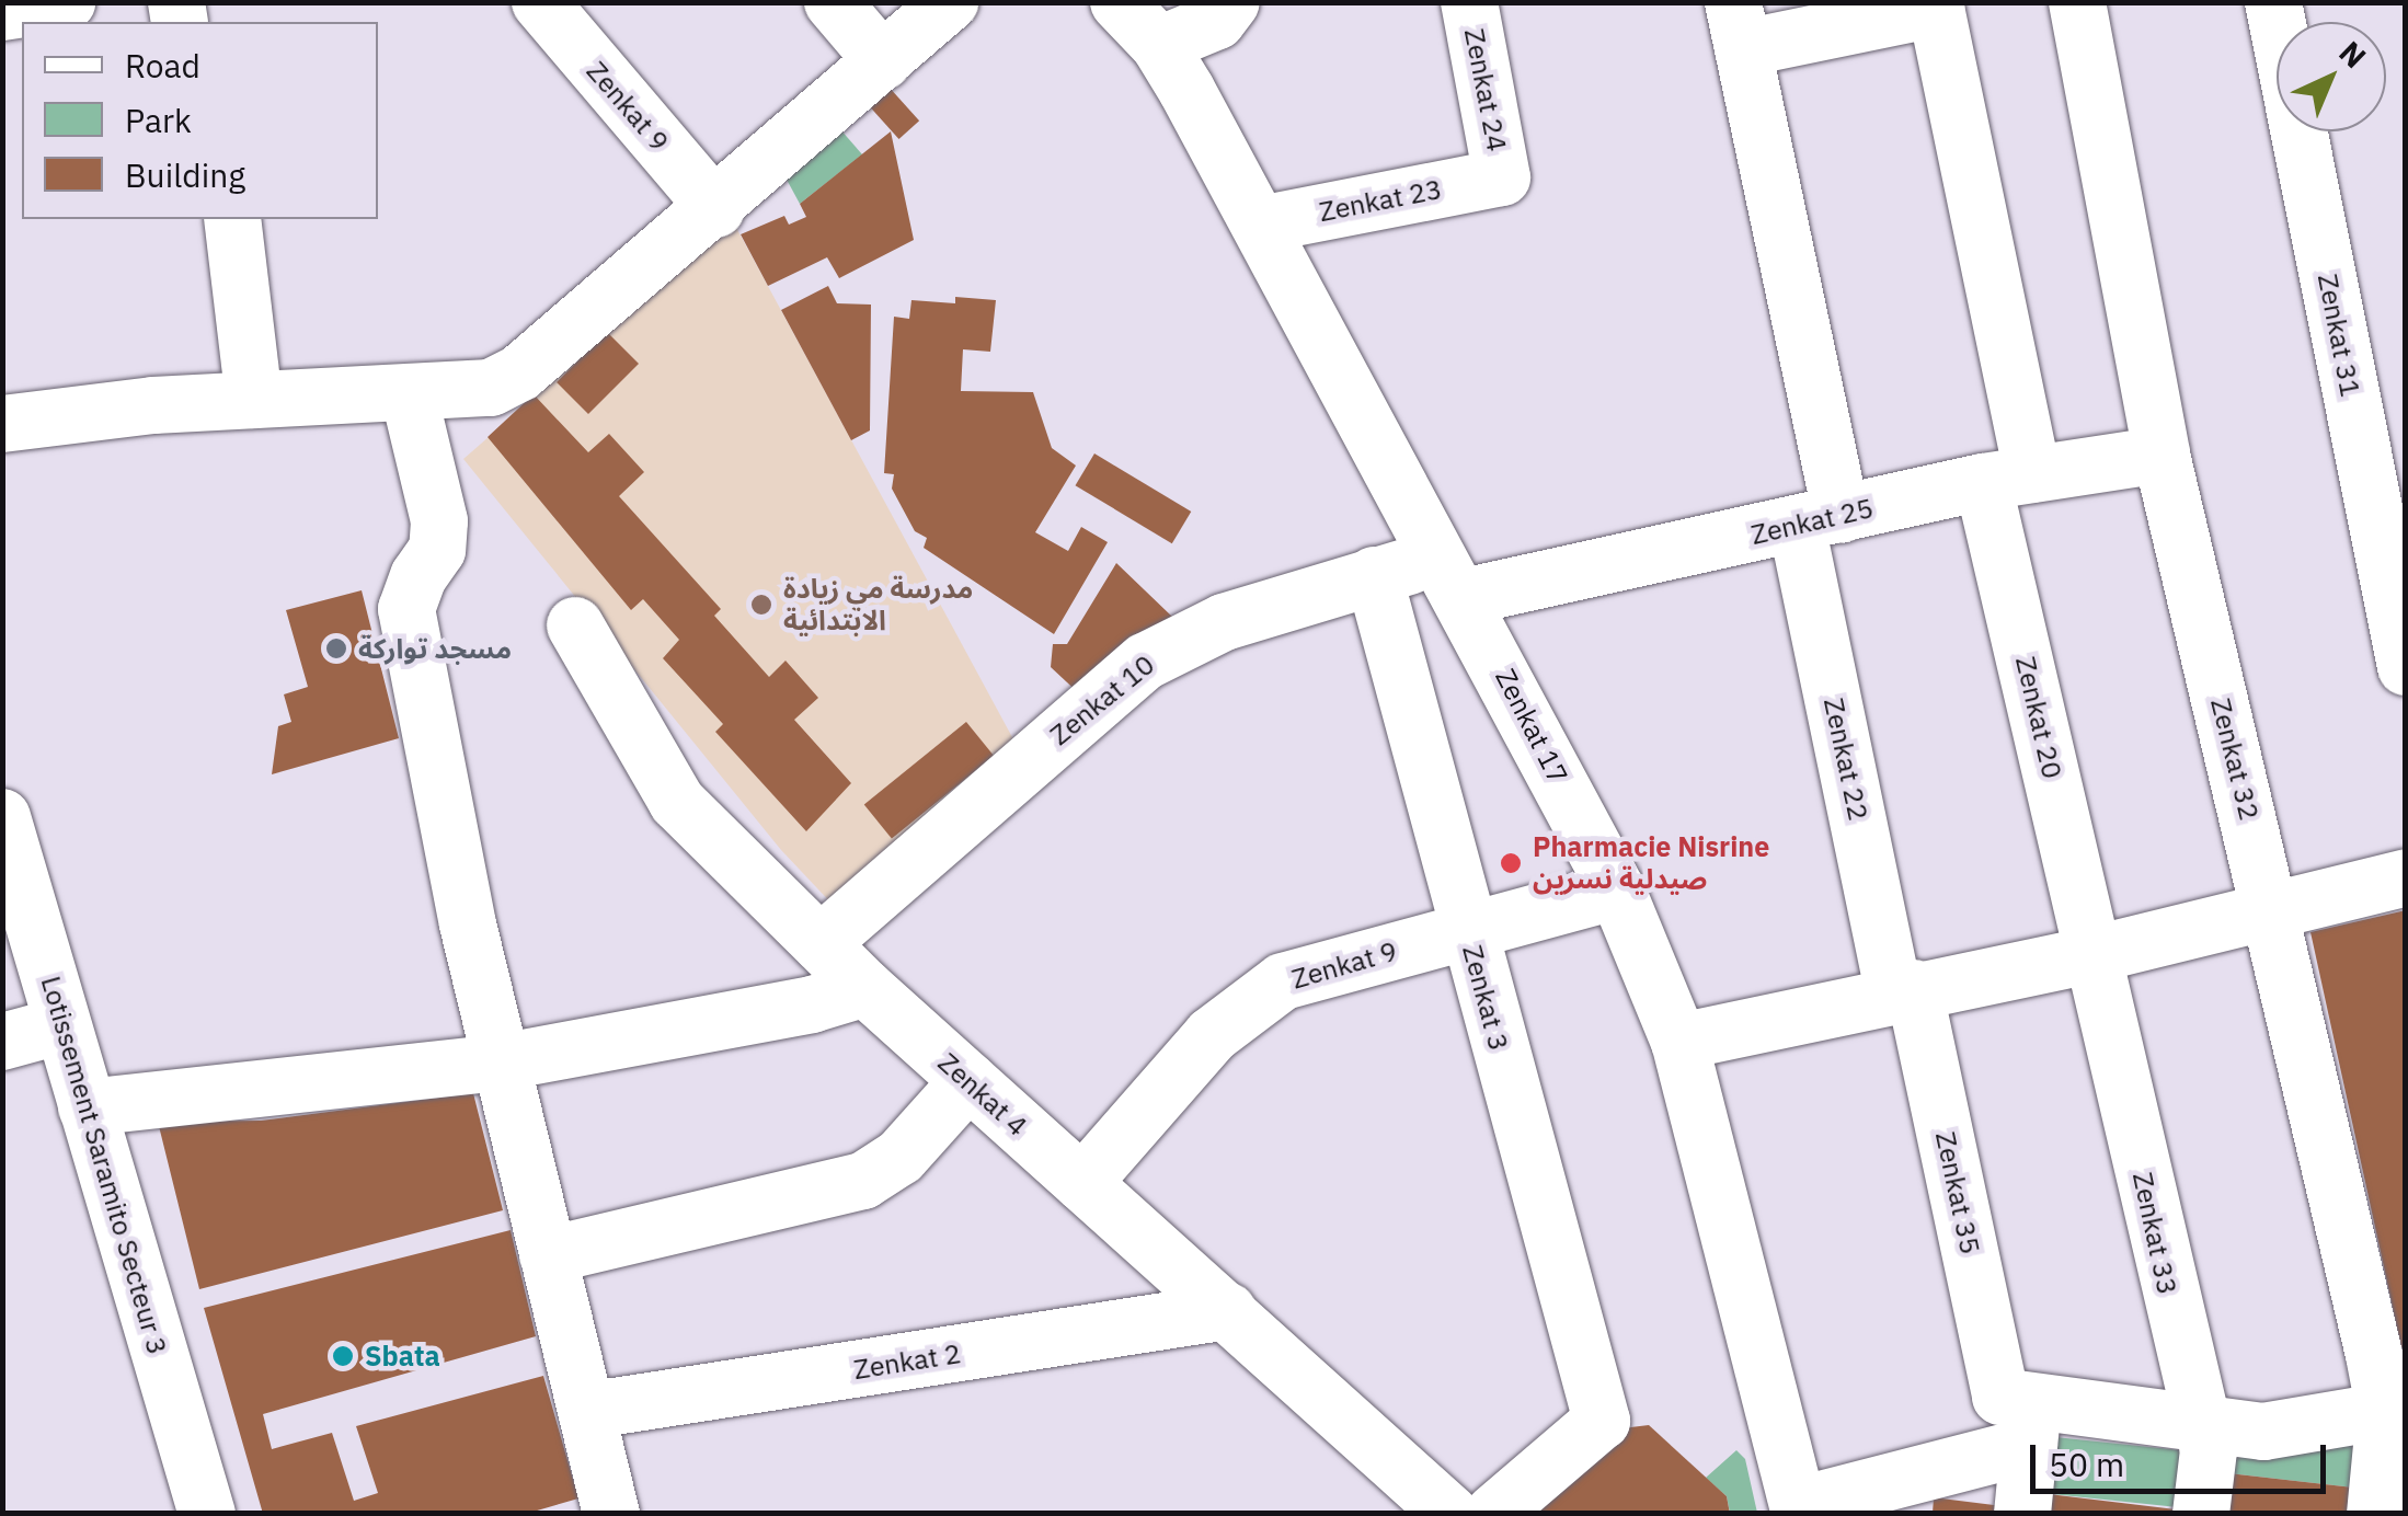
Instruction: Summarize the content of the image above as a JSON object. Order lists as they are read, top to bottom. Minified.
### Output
{"streets":{"street":["Zenkat 24","Zenkat 9","Zenkat 23","Zenkat 31","Zenkat 25","Zenkat 10","Zenkat 20","Zenkat 17","Zenkat 22","Zenkat 32","Zenkat 3","Zenkat 4","Lotissement Saramito Secteur 3","Zenkat 35","Zenkat 33","Zenkat 2"]},"crossings":[["Zenkat 24","Zenkat 23"],["Zenkat 9","Zenkat 17"],["Zenkat 9","Zenkat 3"],["Zenkat 9","Zenkat 4"],["Zenkat 23","Zenkat 17"],["Zenkat 25","Zenkat 10"],["Zenkat 25","Zenkat 20"],["Zenkat 25","Zenkat 17"],["Zenkat 25","Zenkat 22"],["Zenkat 25","Zenkat 32"],["Zenkat 10","Zenkat 17"],["Zenkat 10","Zenkat 3"],["Zenkat 10","Zenkat 4"],["Zenkat 20","Zenkat 33"],["Zenkat 22","Zenkat 35"],["Zenkat 3","Zenkat 4"],["Zenkat 4","Zenkat 2"]],"places":["مدرسة مي زيادة الابتدائية","مسجد تواركة","Pharmacie Nisrine صيدلية نسرين","Sbata"],"legend":["Road","Park","Building"],"scale_bar":"50 m","north":"top right"}
